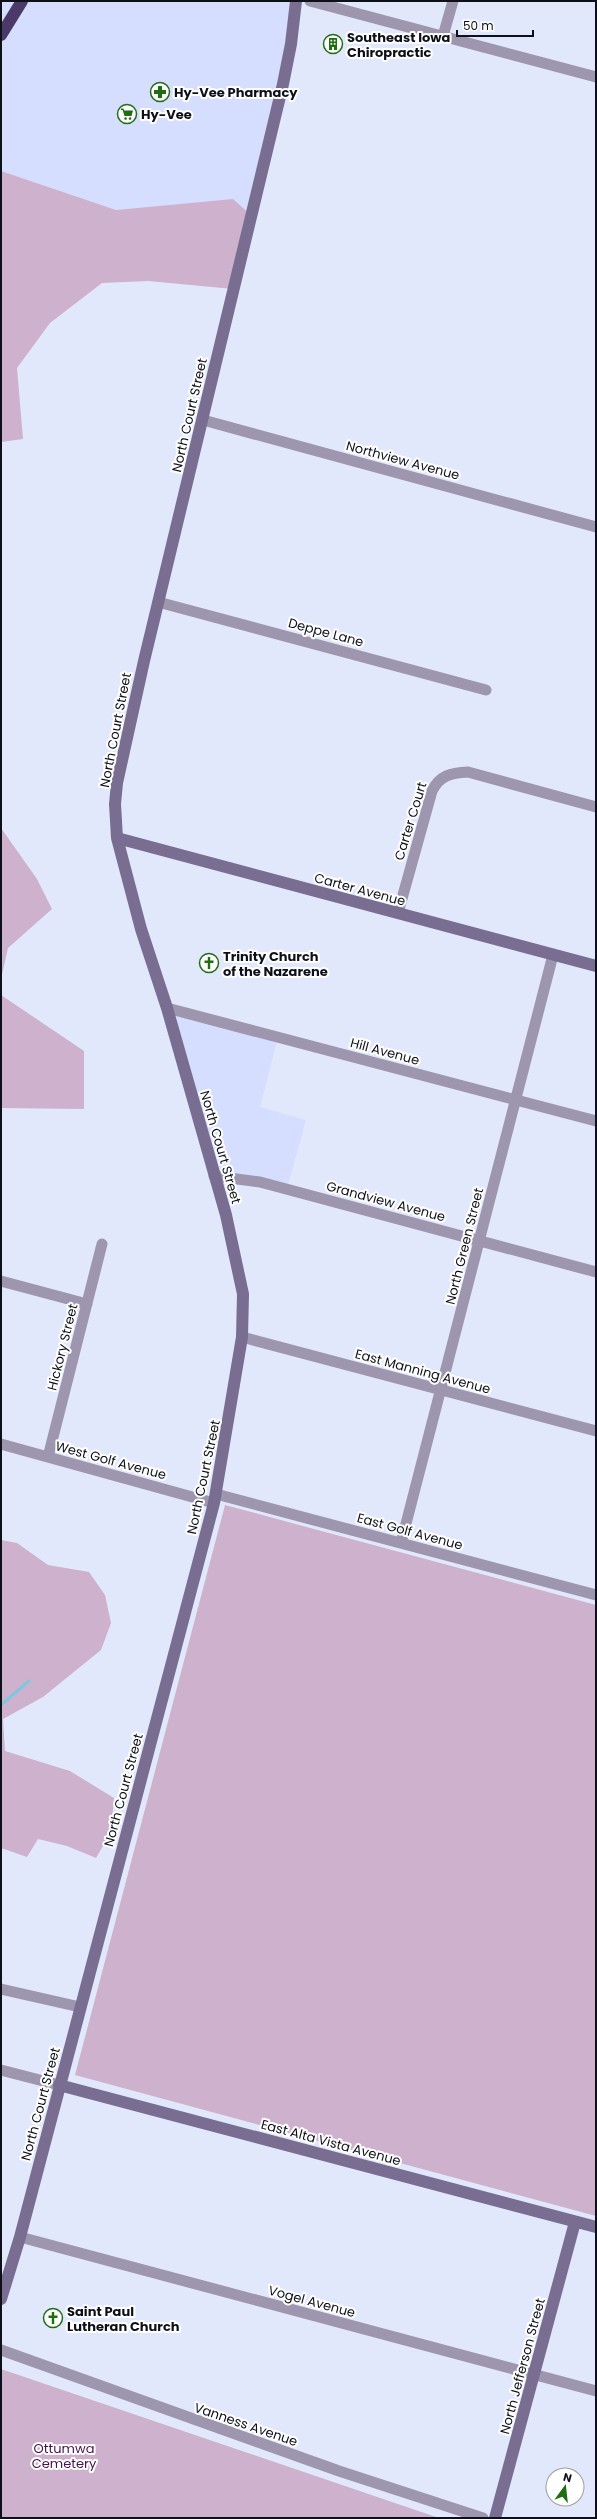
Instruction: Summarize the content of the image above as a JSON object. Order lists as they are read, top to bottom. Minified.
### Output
{"streets":{"main road":["North Court Street","Carter Avenue","East Alta Vista Avenue","North Jefferson Street"],"street":["Northview Avenue","Deppe Lane","Carter Court","Hill Avenue","Grandview Avenue","North Green Street","Hickory Street","East Manning Avenue","West Golf Avenue","East Golf Avenue","Vogel Avenue","Vanness Avenue"]},"crossings":[["North Court Street","Northview Avenue"],["North Court Street","Deppe Lane"],["North Court Street","Carter Avenue"],["North Court Street","Hill Avenue"],["North Court Street","Grandview Avenue"],["North Court Street","East Manning Avenue"],["North Court Street","West Golf Avenue"],["North Court Street","East Golf Avenue"],["North Court Street","East Alta Vista Avenue"],["North Court Street","Vogel Avenue"],["Carter Court","Carter Avenue"],["Carter Avenue","North Green Street"],["Hill Avenue","North Green Street"],["Grandview Avenue","North Green Street"],["North Green Street","East Manning Avenue"],["North Green Street","East Golf Avenue"],["Hickory Street","West Golf Avenue"],["West Golf Avenue","East Golf Avenue"],["East Alta Vista Avenue","North Jefferson Street"],["Vogel Avenue","North Jefferson Street"]],"parks":["Ottumwa Cemetery"],"places":{"building":["Southeast Iowa Chiropractic"],"pharmacy":["Hy-Vee Pharmacy"],"supermarket":["Hy-Vee"],"church":["Trinity Church of the Nazarene","Saint Paul Lutheran Church"]},"scale_bar":"50 m","north":"top"}
